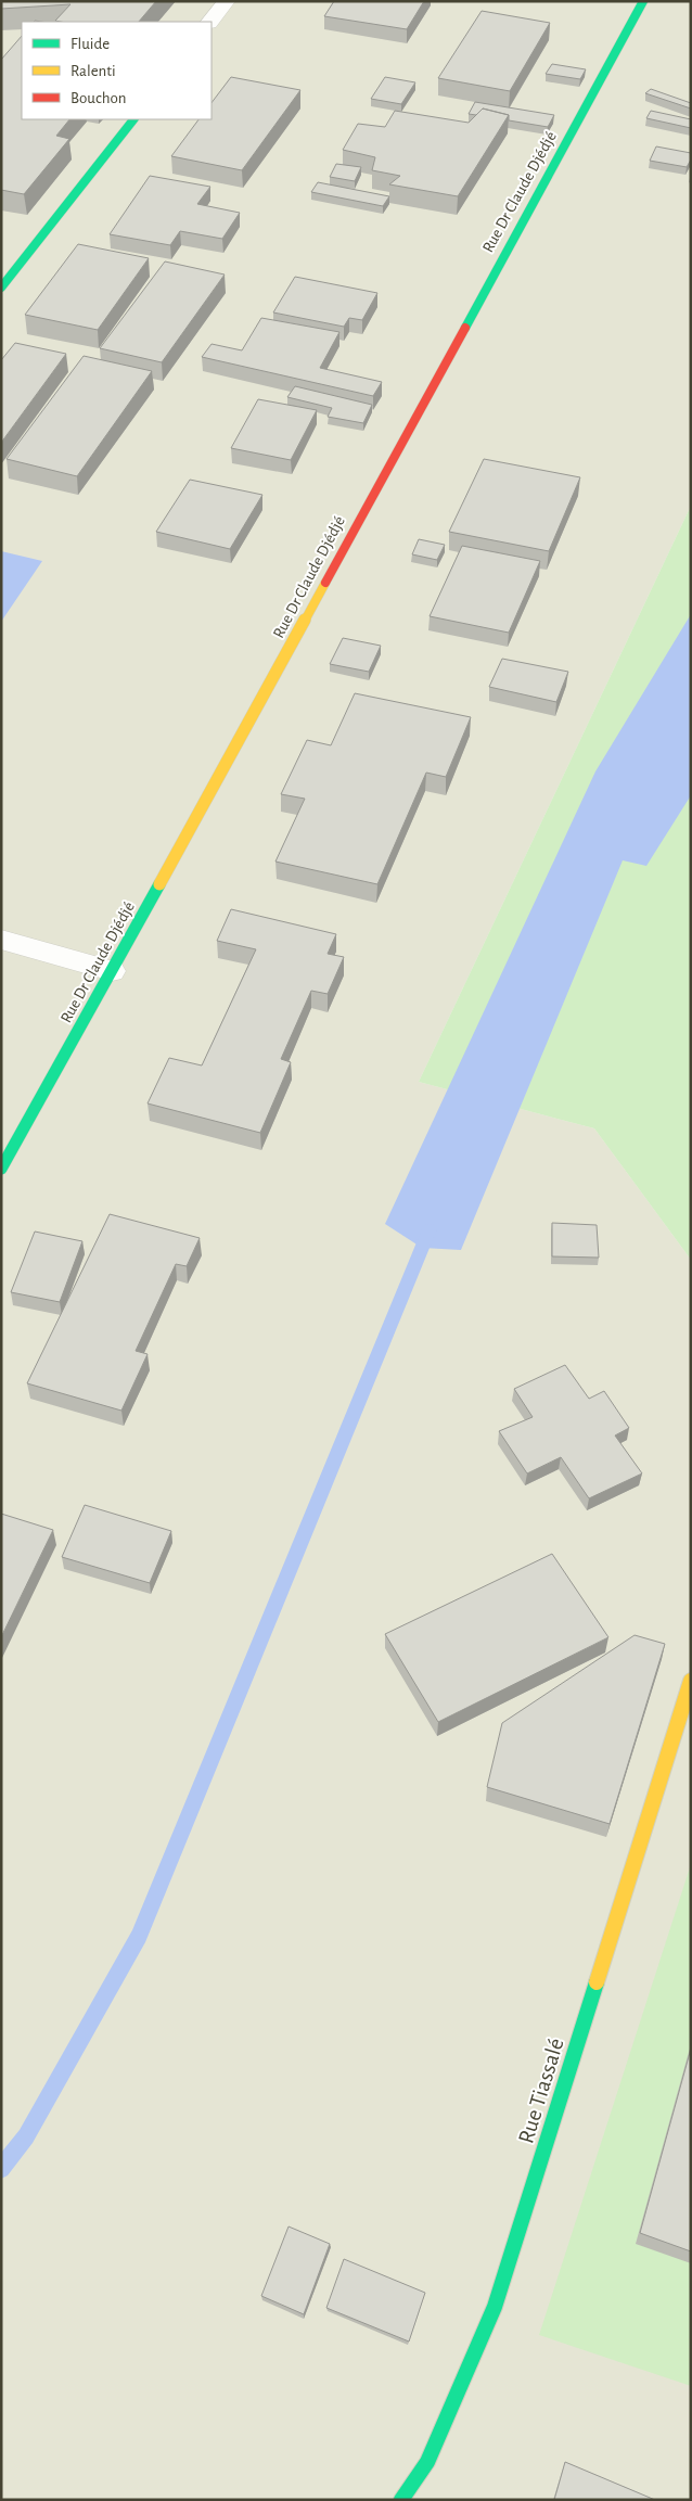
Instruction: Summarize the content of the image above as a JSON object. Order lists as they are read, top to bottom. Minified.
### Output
{"streets":{"street":["Rue Dr Claude Djédjé","Rue Tiassalé"]},"legend":["Fluide","Ralenti","Bouchon"]}
